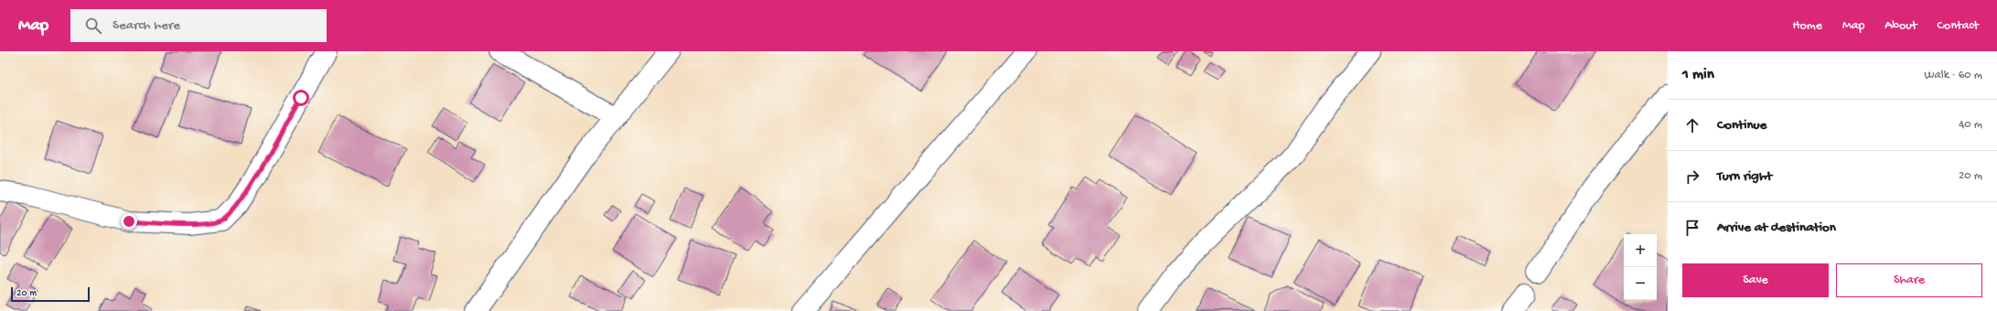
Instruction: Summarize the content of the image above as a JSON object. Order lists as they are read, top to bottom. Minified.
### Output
{"scale_bar":"20 m","page":{"header":"Map","search":"Search here","nav":["Home","Map","About","Contact"],"heading":["1 min","Walk · 60 m"],"list":[["Continue","40 m"],["Turn right","20 m"],"Arrive at destination"],"map_buttons":["+","−"],"buttons":["Save","Share"],"scale":"20 m"}}
